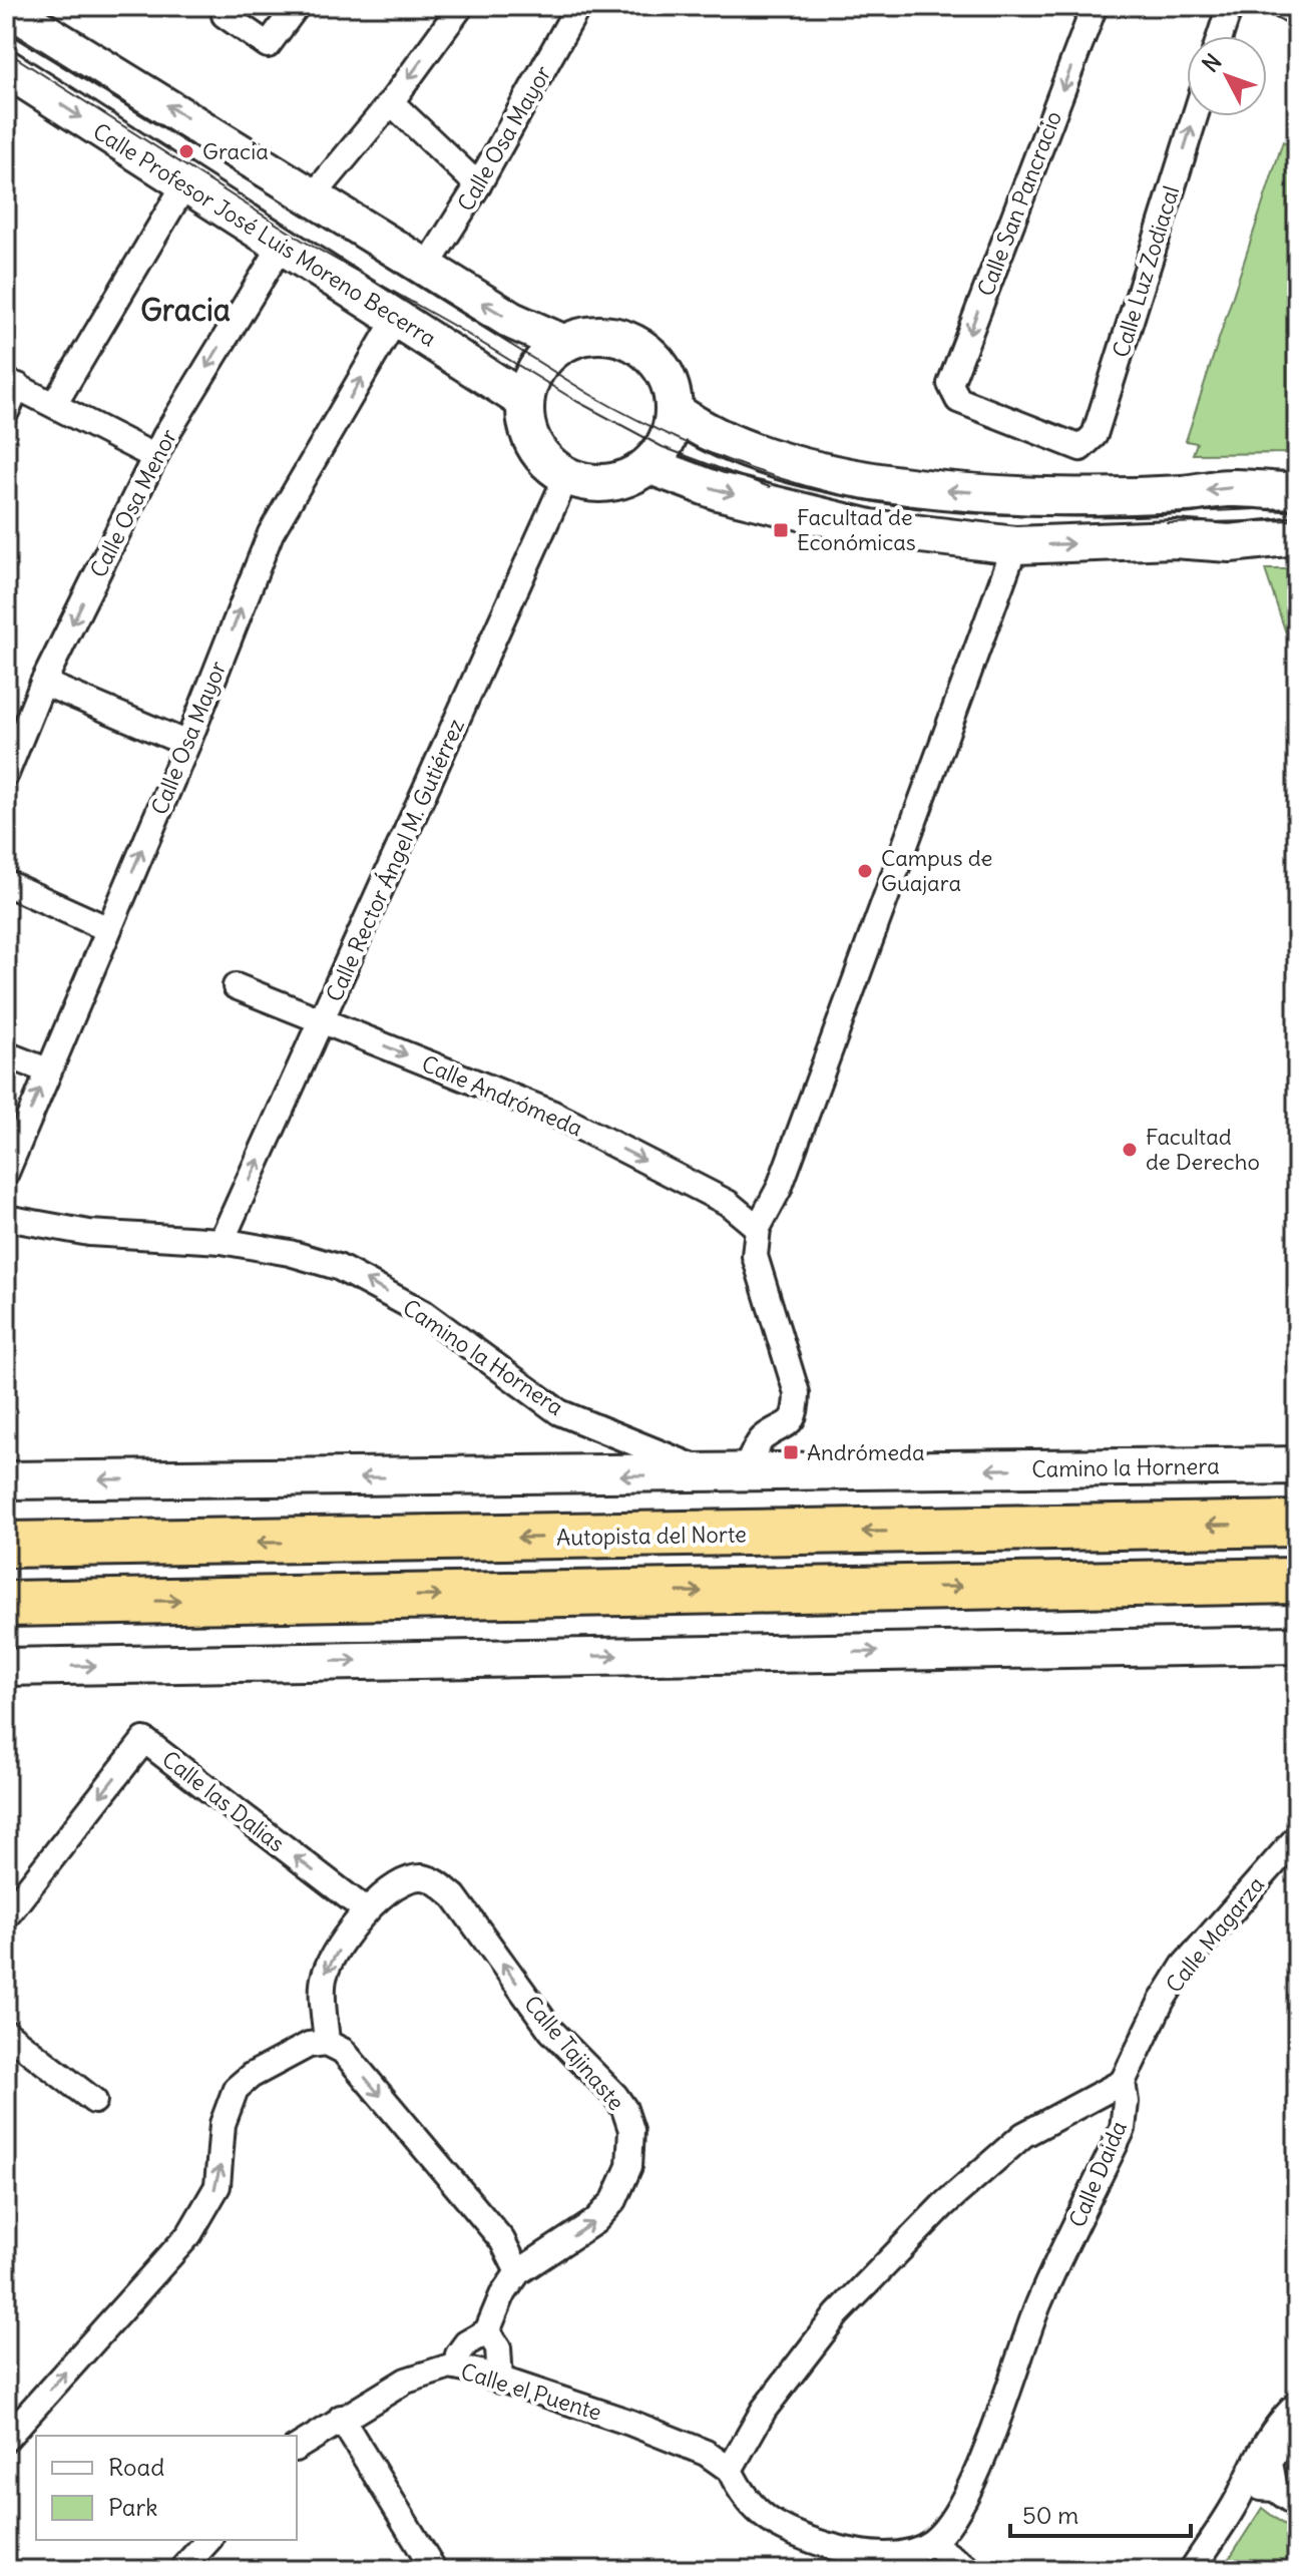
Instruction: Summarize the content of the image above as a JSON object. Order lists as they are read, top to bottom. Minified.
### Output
{"streets":{"highway":["Autopista del Norte"],"street":["Calle Osa Mayor","Calle San Pancracio","Calle Profesor José Luis Moreno Becerra","Calle Luz Zodiacal","Calle Osa Menor","Calle Rector Ángel M. Gutiérrez","Calle Andrómeda","Camino la Hornera","Calle las Dalias","Calle Magarza","Calle Tajinaste","Calle Daida","Calle el Puente"]},"crossings":[["Calle Osa Mayor","Calle Profesor José Luis Moreno Becerra"],["Calle San Pancracio","Calle Luz Zodiacal"],["Calle Profesor José Luis Moreno Becerra","Calle Osa Menor"],["Calle Profesor José Luis Moreno Becerra","Calle Rector Ángel M. Gutiérrez"],["Calle Rector Ángel M. Gutiérrez","Calle Andrómeda"],["Calle Rector Ángel M. Gutiérrez","Camino la Hornera"],["Calle las Dalias","Calle Tajinaste"],["Calle Magarza","Calle Daida"],["Calle Daida","Calle el Puente"]],"one_way":["Calle Osa Mayor","Calle Luz Zodiacal","Calle Andrómeda"],"districts":["Gracia"],"places":{"other":["Gracia","Campus de Guajara","Facultad de Derecho"],"transit":["Facultad de Económicas","Andrómeda"]},"legend":["Road","Park"],"scale_bar":"50 m","north":"top left"}
